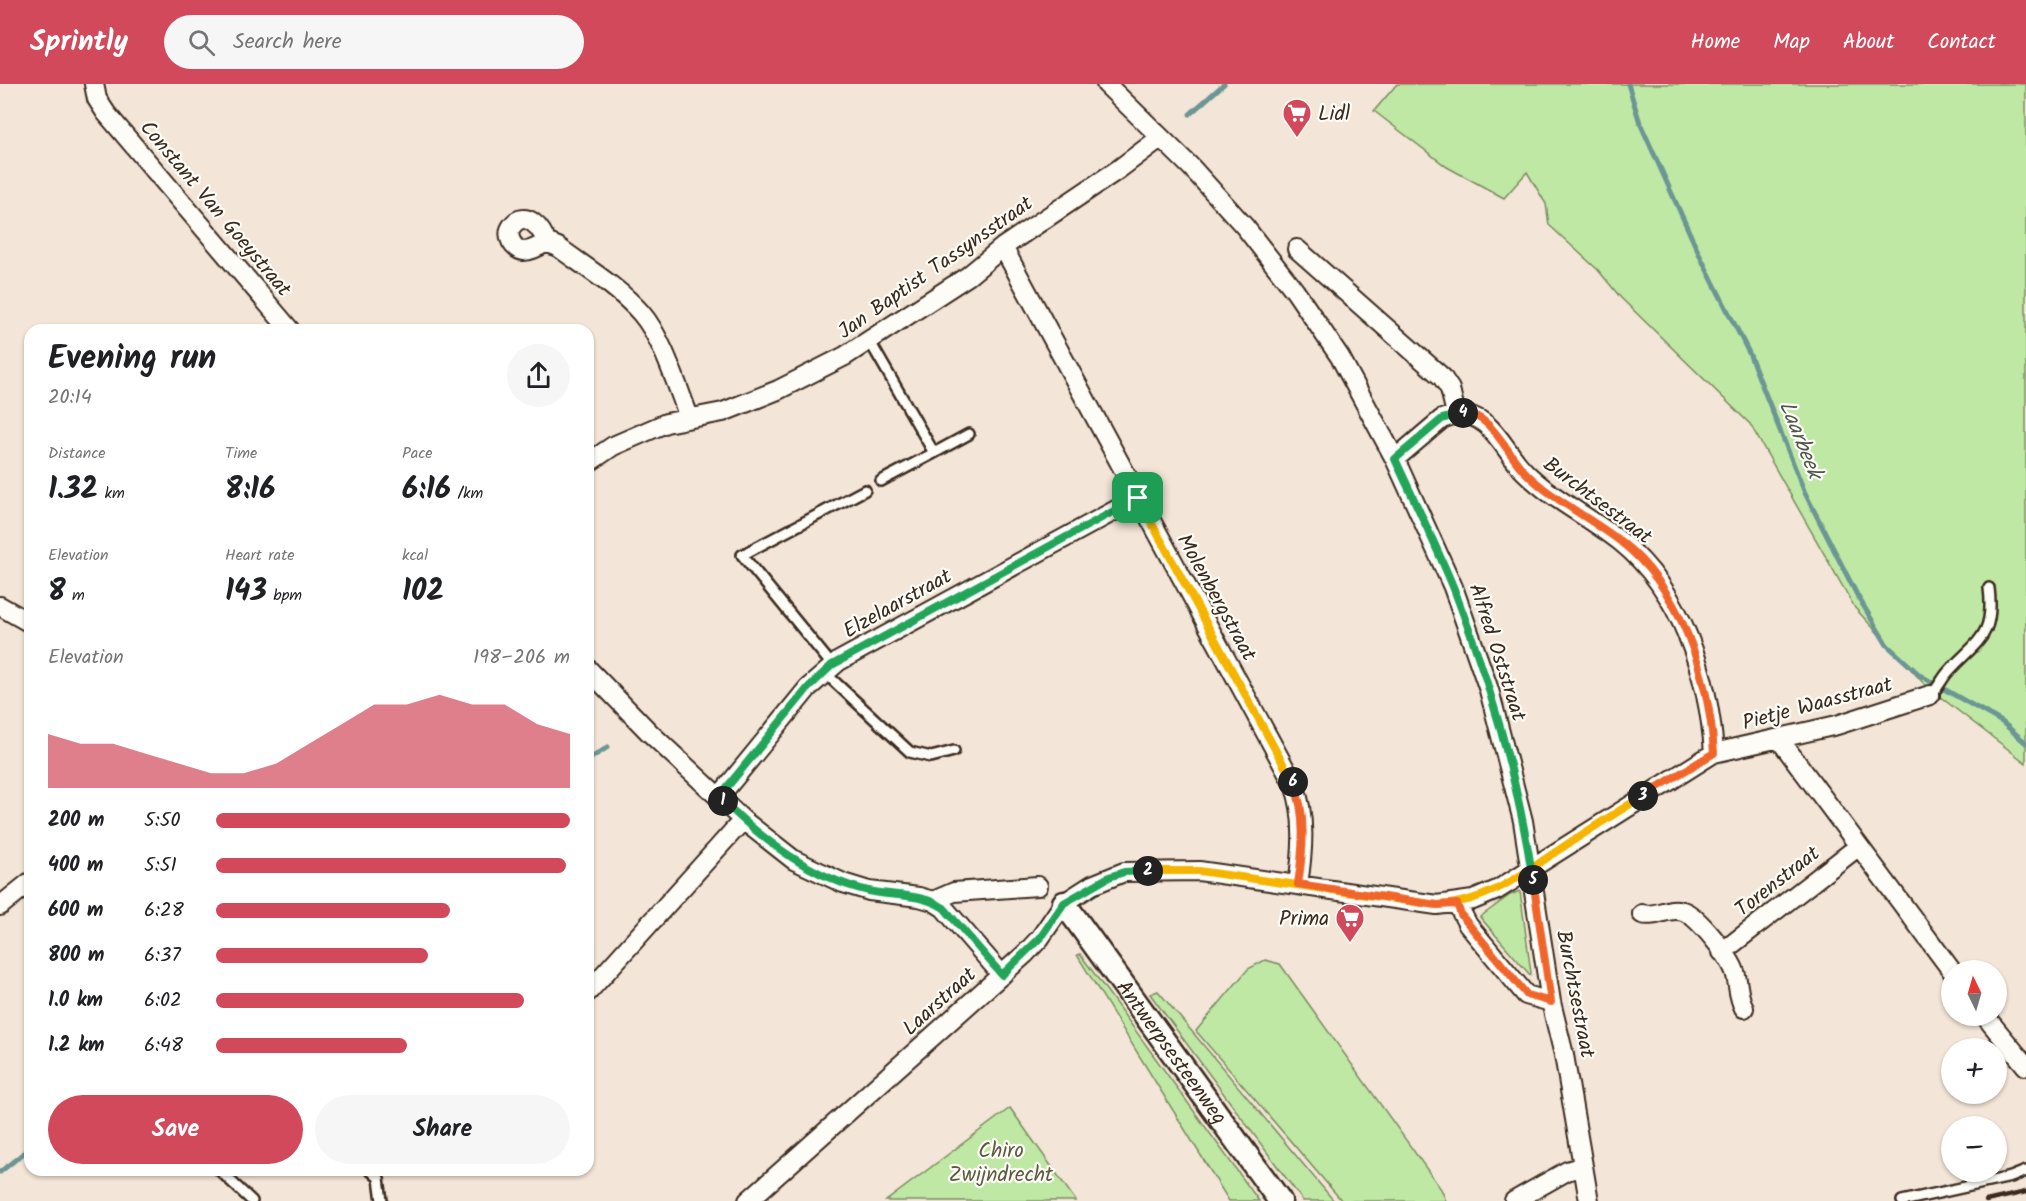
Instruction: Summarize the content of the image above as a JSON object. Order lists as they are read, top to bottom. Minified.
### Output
{"streets":{"street":["Constant Van Goeystraat","Jan Baptist Tassynsstraat","Burchtsestraat","Molenbergstraat","Elzelaarstraat","Alfred Oststraat","Pietje Waasstraat","Torenstraat","Laarstraat","Antwerpsesteenweg"]},"crossings":[["Jan Baptist Tassynsstraat","Molenbergstraat"],["Jan Baptist Tassynsstraat","Alfred Oststraat"],["Burchtsestraat","Alfred Oststraat"],["Burchtsestraat","Pietje Waasstraat"],["Burchtsestraat","Laarstraat"],["Molenbergstraat","Elzelaarstraat"],["Molenbergstraat","Laarstraat"],["Alfred Oststraat","Laarstraat"],["Laarstraat","Antwerpsesteenweg"]],"water":["Laarbeek"],"parks":["Chiro Zwijndrecht"],"places":{"supermarket":["Lidl","Prima"]},"north":"top","page":{"header":"Sprintly","search":"Search here","nav":["Home","Map","About","Contact"],"heading":["Evening run","20:14"],"pins":["4","6","3","1","2","5"],"stats":[["Distance","1.32 km"],["Time","8:16"],["Pace","6:16 /km"],["Elevation","8 m"],["Heart rate","143 bpm"],["kcal","102"]],"chart":["Elevation","198–206 m"],"list":[{"name":"200 m","note":"5:50"},{"name":"400 m","note":"5:51"},{"name":"600 m","note":"6:28"},{"name":"800 m","note":"6:37"},{"name":"1.0 km","note":"6:02"},{"name":"1.2 km","note":"6:48"}],"map_buttons":["+","−"],"buttons":["Save","Share"]}}
